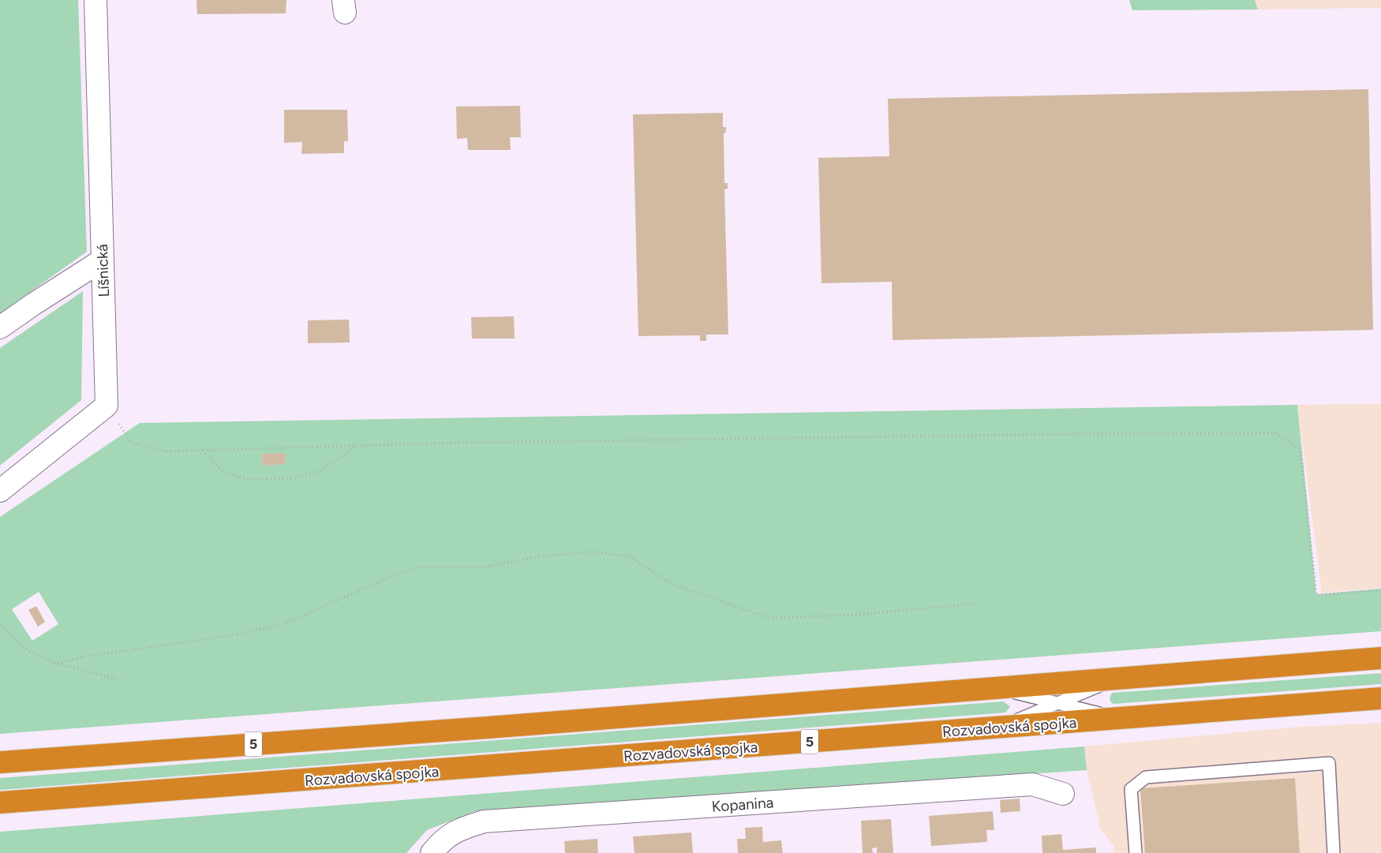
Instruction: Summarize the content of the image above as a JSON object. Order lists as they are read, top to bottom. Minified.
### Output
{"streets":{"highway":["Rozvadovská spojka","5"],"street":["Líšnická","Kopanina"]},"crossings":[["Rozvadovská spojka","5"]]}
